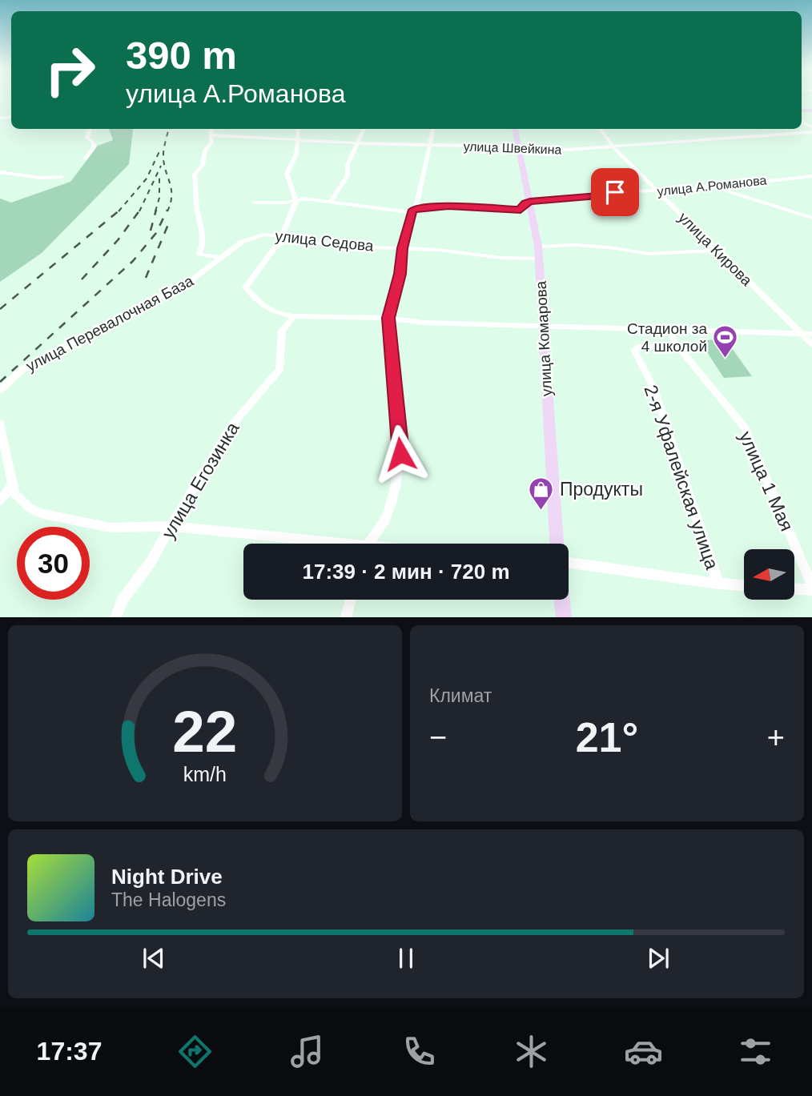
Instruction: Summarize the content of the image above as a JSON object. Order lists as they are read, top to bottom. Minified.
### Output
{"streets":{"street":["улица Швейкина","улица А.Романова","улица Седова","улица Кирова","улица Перевалочная База","улица Комарова","2-я Уфалейская улица","улица Егозинка","улица 1 Мая"]},"crossings":[["улица Швейкина","улица Кирова"],["улица Швейкина","улица Комарова"],["улица А.Романова","улица Кирова"],["улица А.Романова","улица Комарова"],["улица Седова","улица Перевалочная База"],["улица Седова","улица Комарова"],["2-я Уфалейская улица","улица 1 Мая"]],"places":{"sports":["Стадион за 4 школой"],"shop":["Продукты"]},"north":"left","page":{"turn":["390 m","улица А.Романова"],"limit":"30","trip":"17:39 · 2 мин · 720 m","tile":"Климат","heat":["−","21°","+"],"song":["Night Drive","The Halogens"],"tabs":"17:37","gauge":["22","km/h"]}}
